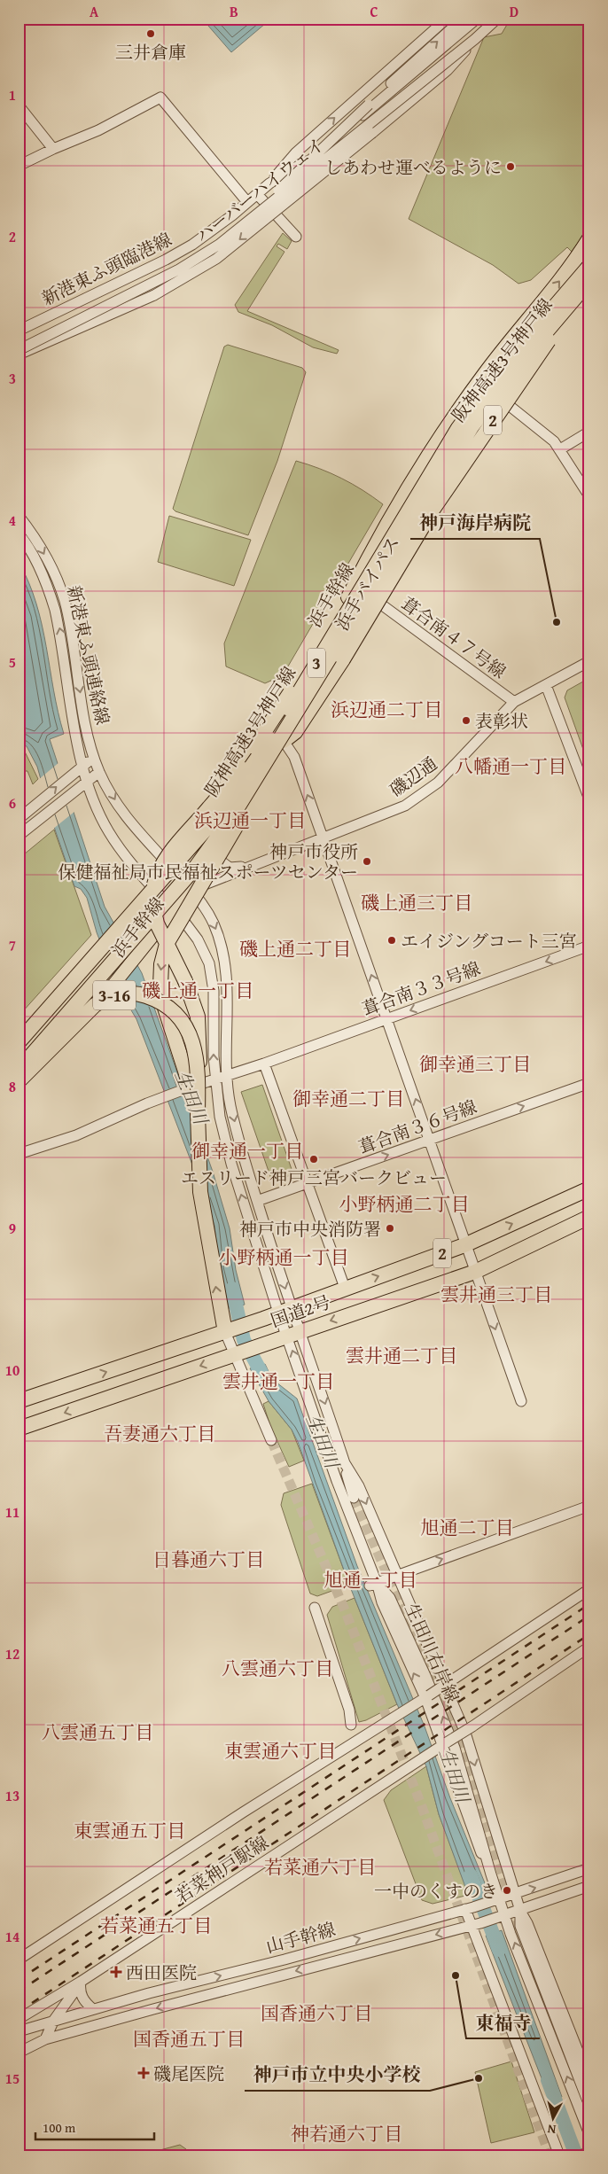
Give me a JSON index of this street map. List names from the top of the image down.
{
  "streets": {
    "highway": [
      "阪神高速3号神戸線",
      "2",
      "浜手バイパス",
      "3",
      "3-16",
      "国道2号"
    ],
    "main road": ["浜手幹線"],
    "street": [
      "ハーバーハイウェイ",
      "新港東ふ頭臨港線",
      "葺合南４７号線",
      "新港東ふ頭連絡線",
      "磯辺通",
      "葺合南３３号線",
      "葺合南３６号線",
      "生田川右岸線",
      "若菜神戸駅線",
      "山手幹線"
    ]
  },
  "crossings": [
    ["阪神高速3号神戸線", "浜手バイパス"],
    ["阪神高速3号神戸線", "浜手幹線"],
    ["阪神高速3号神戸線", "3-16"],
    ["浜手バイパス", "浜手幹線"],
    ["浜手幹線", "葺合南４７号線"],
    ["浜手幹線", "新港東ふ頭連絡線"],
    ["浜手幹線", "磯辺通"],
    ["浜手幹線", "生田川右岸線"],
    ["葺合南４７号線", "磯辺通"],
    ["新港東ふ頭連絡線", "生田川右岸線"],
    ["磯辺通", "生田川右岸線"],
    ["葺合南３３号線", "3-16"],
    ["葺合南３３号線", "生田川右岸線"],
    ["3-16", "国道2号"],
    ["3-16", "生田川右岸線"],
    ["葺合南３６号線", "生田川右岸線"],
    ["国道2号", "生田川右岸線"],
    ["生田川右岸線", "山手幹線"]
  ],
  "one_way": ["葺合南３３号線", "葺合南３６号線"],
  "districts": [
    "浜辺通二丁目",
    "八幡通一丁目",
    "浜辺通一丁目",
    "磯上通三丁目",
    "磯上通二丁目",
    "磯上通一丁目",
    "御幸通三丁目",
    "御幸通二丁目",
    "御幸通一丁目",
    "小野柄通二丁目",
    "小野柄通一丁目",
    "雲井通三丁目",
    "雲井通二丁目",
    "雲井通一丁目",
    "吾妻通六丁目",
    "旭通二丁目",
    "日暮通六丁目",
    "旭通一丁目",
    "八雲通六丁目",
    "八雲通五丁目",
    "東雲通六丁目",
    "東雲通五丁目",
    "若菜通六丁目",
    "若菜通五丁目",
    "国香通六丁目",
    "国香通五丁目",
    "神若通六丁目"
  ],
  "water": ["生田川"],
  "places": {
    "other": [
      "三井倉庫",
      "しあわせ運べるように",
      "神戸海岸病院",
      "表彰状",
      "神戸市役所 保健福祉局市民福祉スポーツセンター",
      "エイジングコート三宮",
      "エスリード神戸三宮バークビュー",
      "神戸市中央消防署",
      "一中のくすのき",
      "東福寺",
      "神戸市立中央小学校"
    ],
    "health": ["西田医院", "磯尾医院"]
  },
  "scale_bar": "100 m",
  "north": "bottom",
  "grid": {
    "columns": [
      "A",
      "B",
      "C",
      "D"
    ],
    "rows": [
      "1",
      "2",
      "3",
      "4",
      "5",
      "6",
      "7",
      "8",
      "9",
      "10",
      "11",
      "12",
      "13",
      "14",
      "15"
    ]
  }
}
